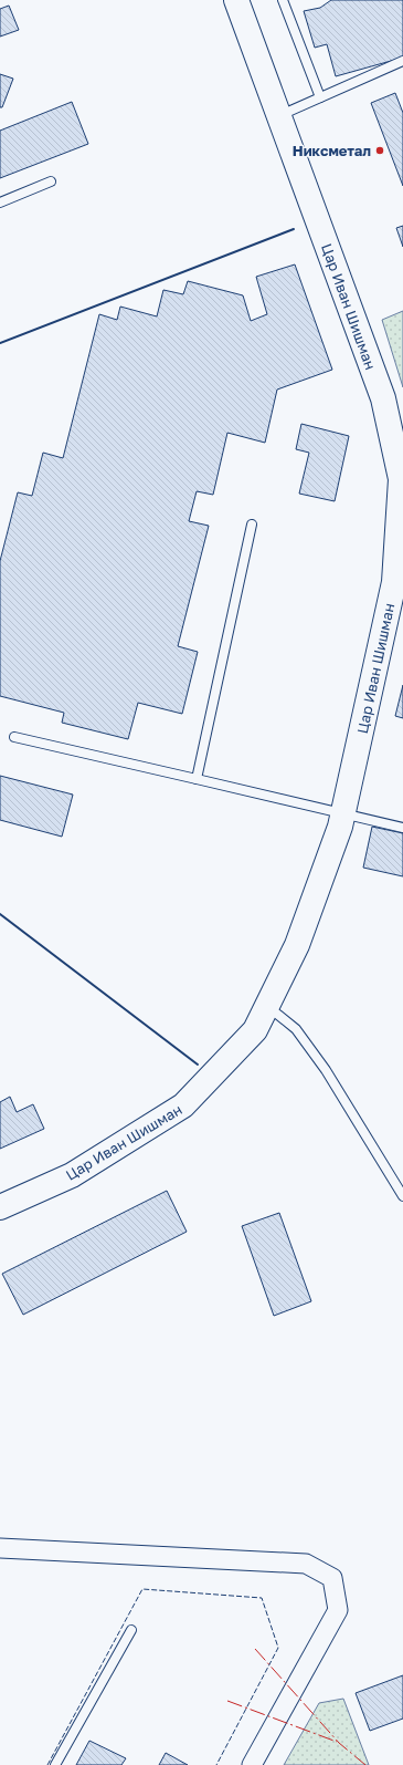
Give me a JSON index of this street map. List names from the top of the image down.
{
  "streets": {
    "main road": ["Цар Иван Шишман"]
  },
  "places": ["Никсметал"]
}
